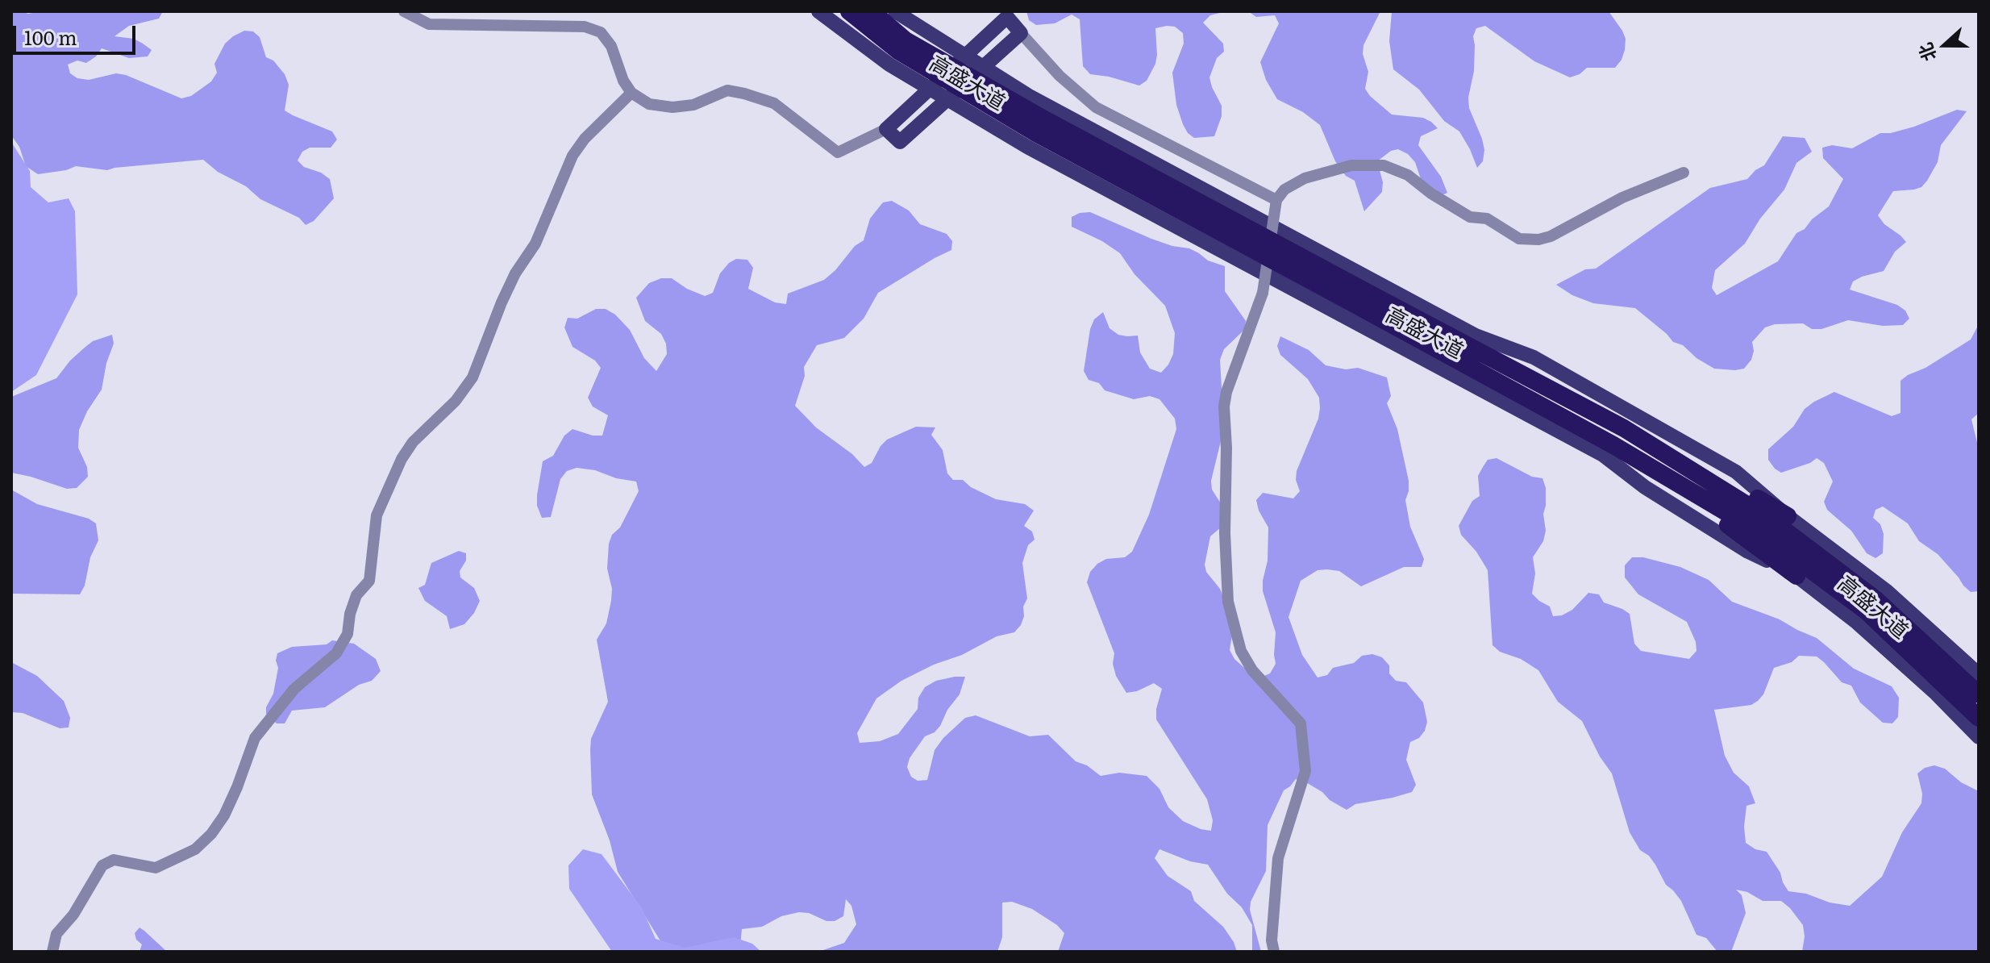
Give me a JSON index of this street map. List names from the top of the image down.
{
  "streets": {
    "highway": ["高盛大道"]
  },
  "scale_bar": "100 m",
  "north": "left"
}
